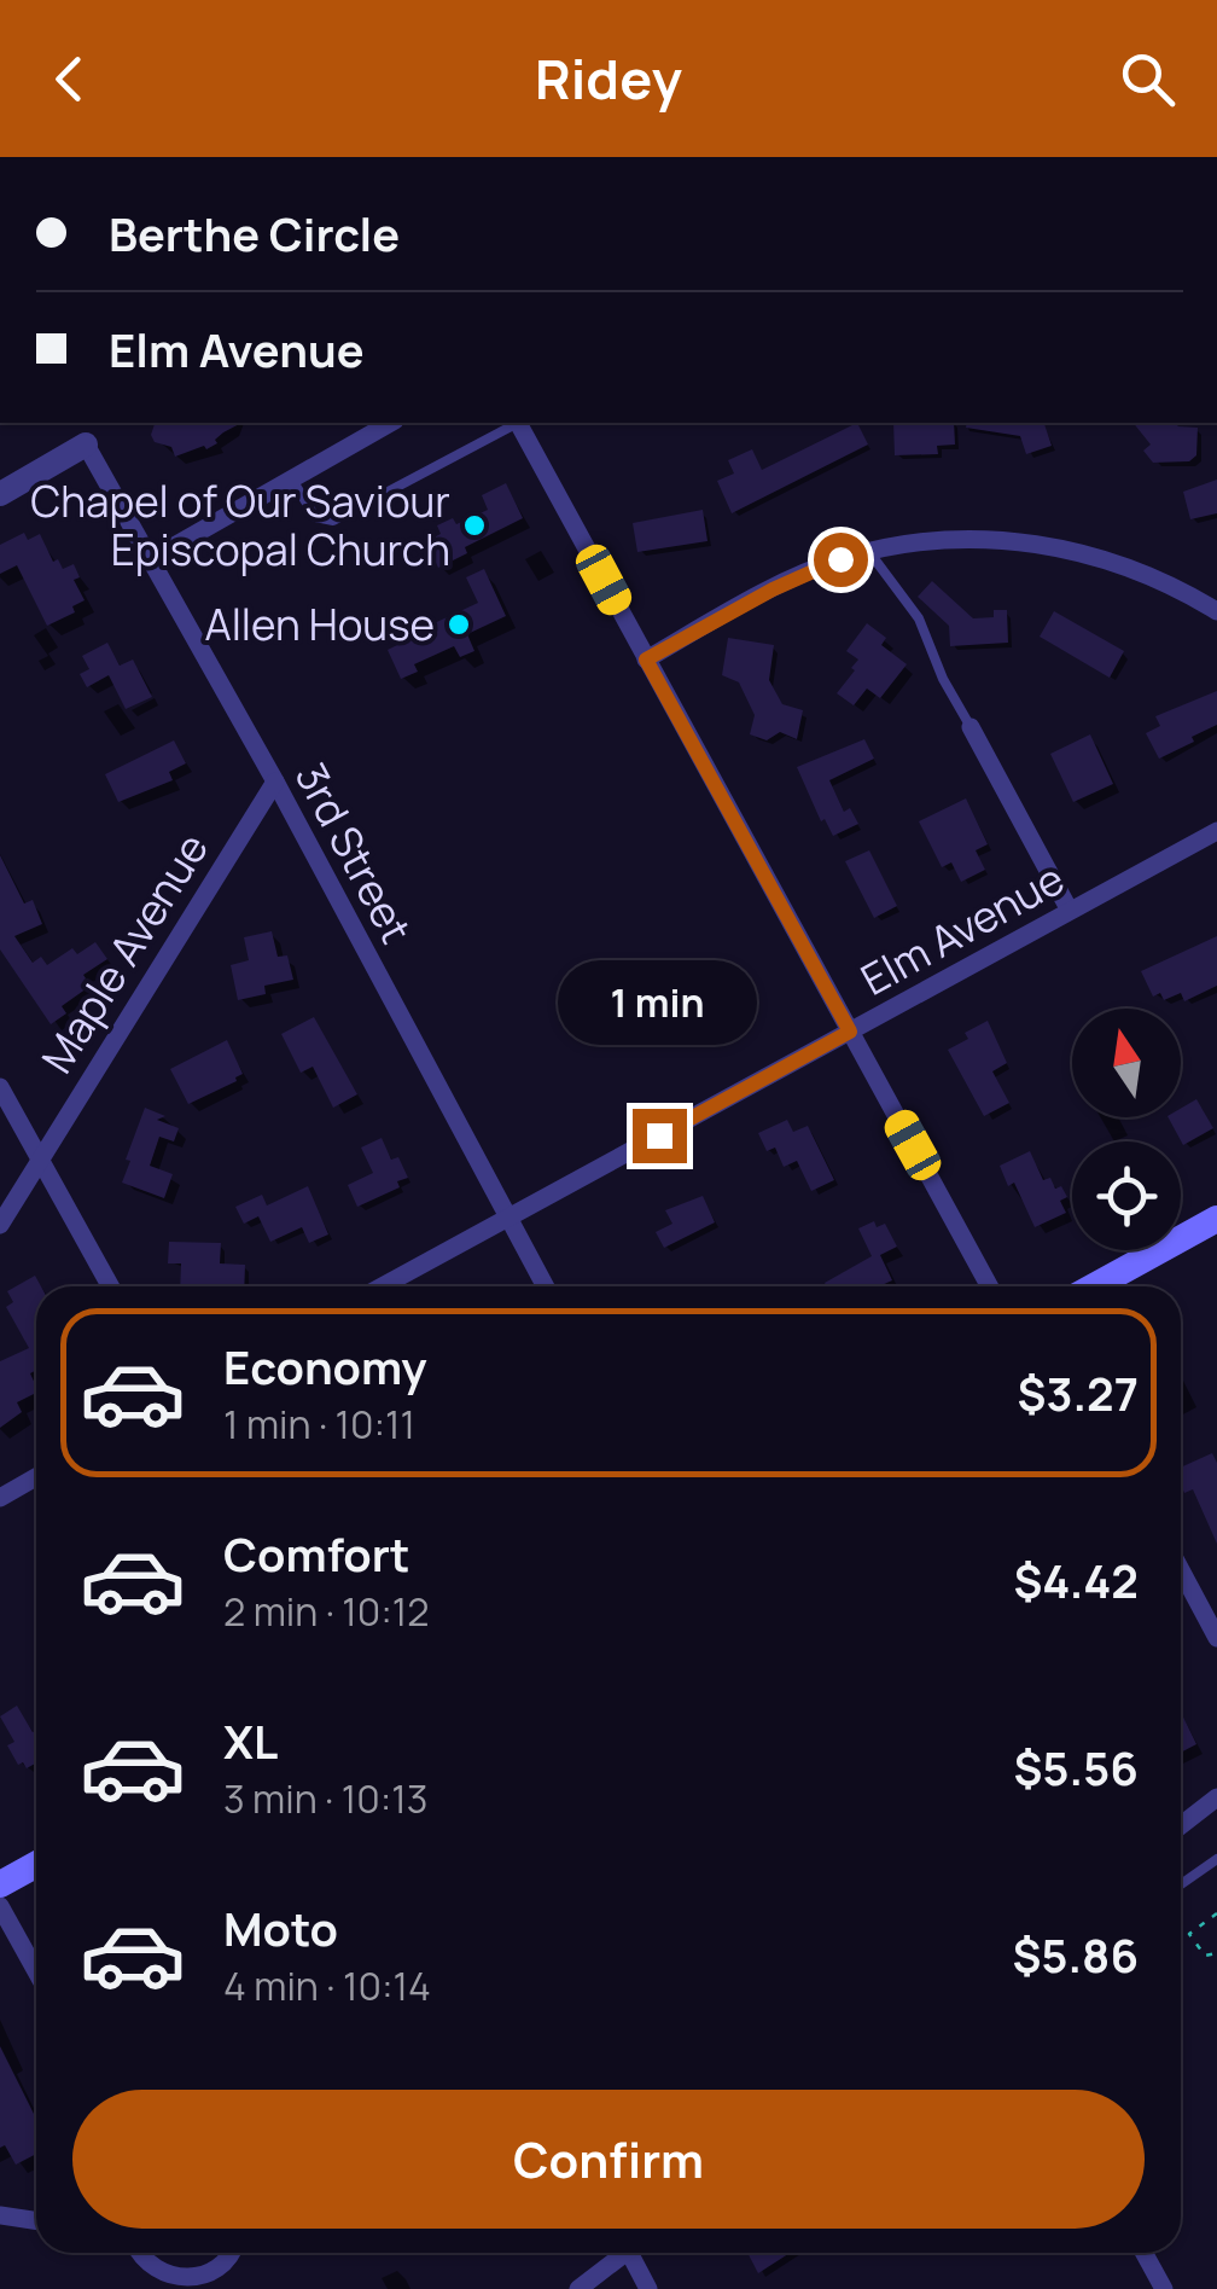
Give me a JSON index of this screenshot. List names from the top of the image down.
{
  "streets": {
    "street": ["3rd Street", "Elm Avenue", "Maple Avenue"]
  },
  "crossings": [
    ["3rd Street", "Elm Avenue"],
    ["3rd Street", "Maple Avenue"]
  ],
  "places": ["Chapel of Our Saviour Episcopal Church", "Allen House"],
  "north": "top",
  "page": {
    "header": "Ridey",
    "banner": ["Berthe Circle", "Elm Avenue"],
    "bubble": "1 min",
    "list": [
      {
        "name": "Economy",
        "note": "1 min · 10:11",
        "value": "$3.27"
      },
      {
        "name": "Comfort",
        "note": "2 min · 10:12",
        "value": "$4.42"
      },
      {
        "name": "XL",
        "note": "3 min · 10:13",
        "value": "$5.56"
      },
      {
        "name": "Moto",
        "note": "4 min · 10:14",
        "value": "$5.86"
      }
    ],
    "buttons": "Confirm"
  }
}
